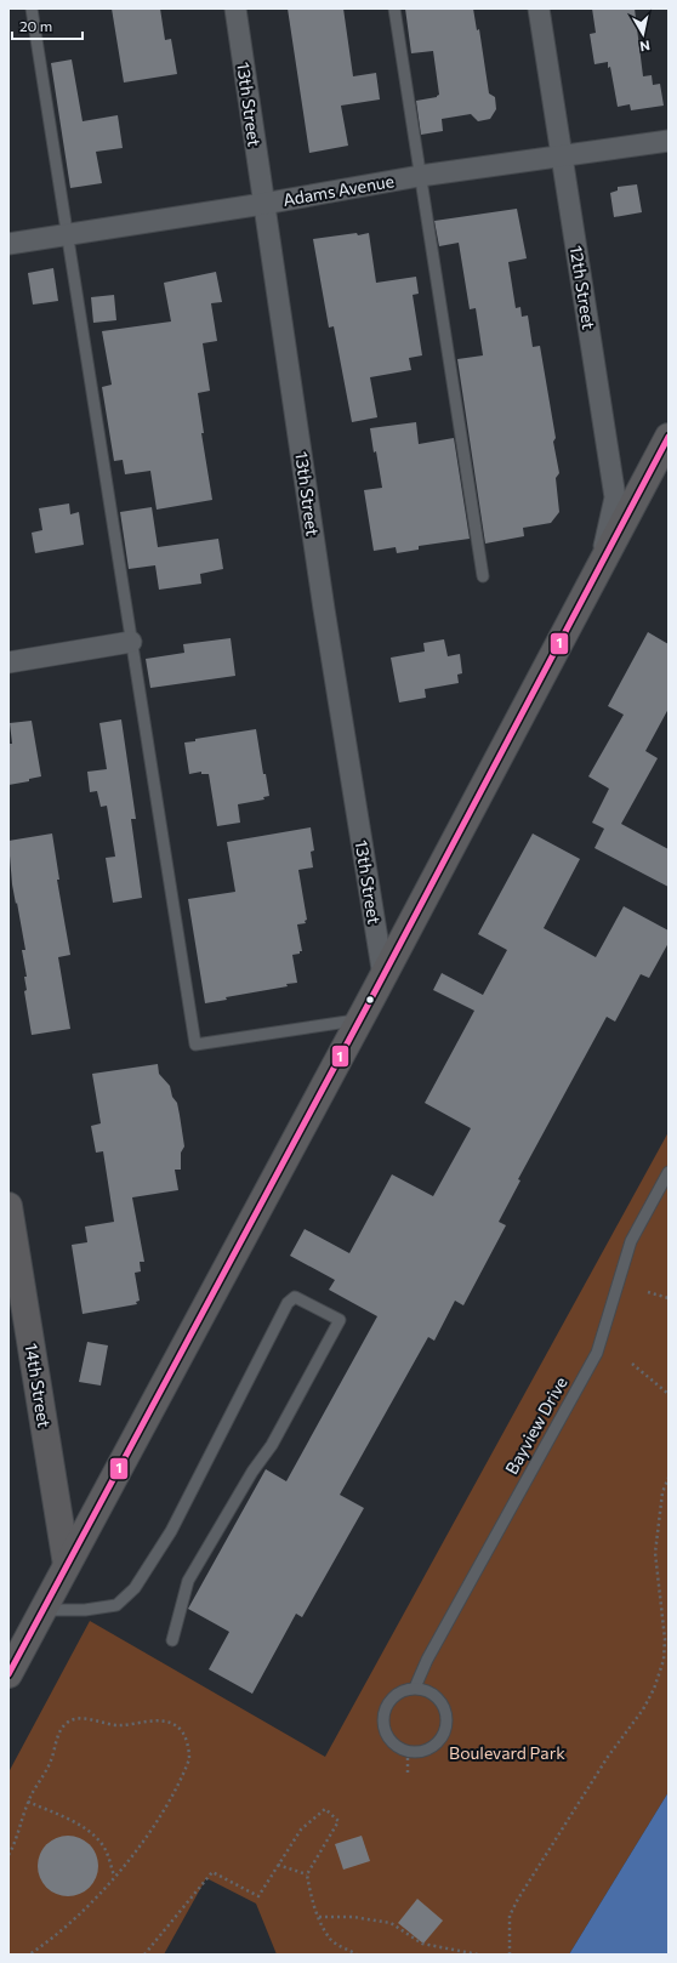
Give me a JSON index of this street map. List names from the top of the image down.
{
  "streets": {
    "main road": ["14th Street"],
    "street": ["13th Street", "Adams Avenue", "12th Street"],
    "lane": ["Bayview Drive"]
  },
  "crossings": [
    ["13th Street", "Adams Avenue"],
    ["Adams Avenue", "12th Street"]
  ],
  "parks": ["Boulevard Park"],
  "lines": ["transit line 1"],
  "scale_bar": "20 m",
  "north": "bottom"
}
